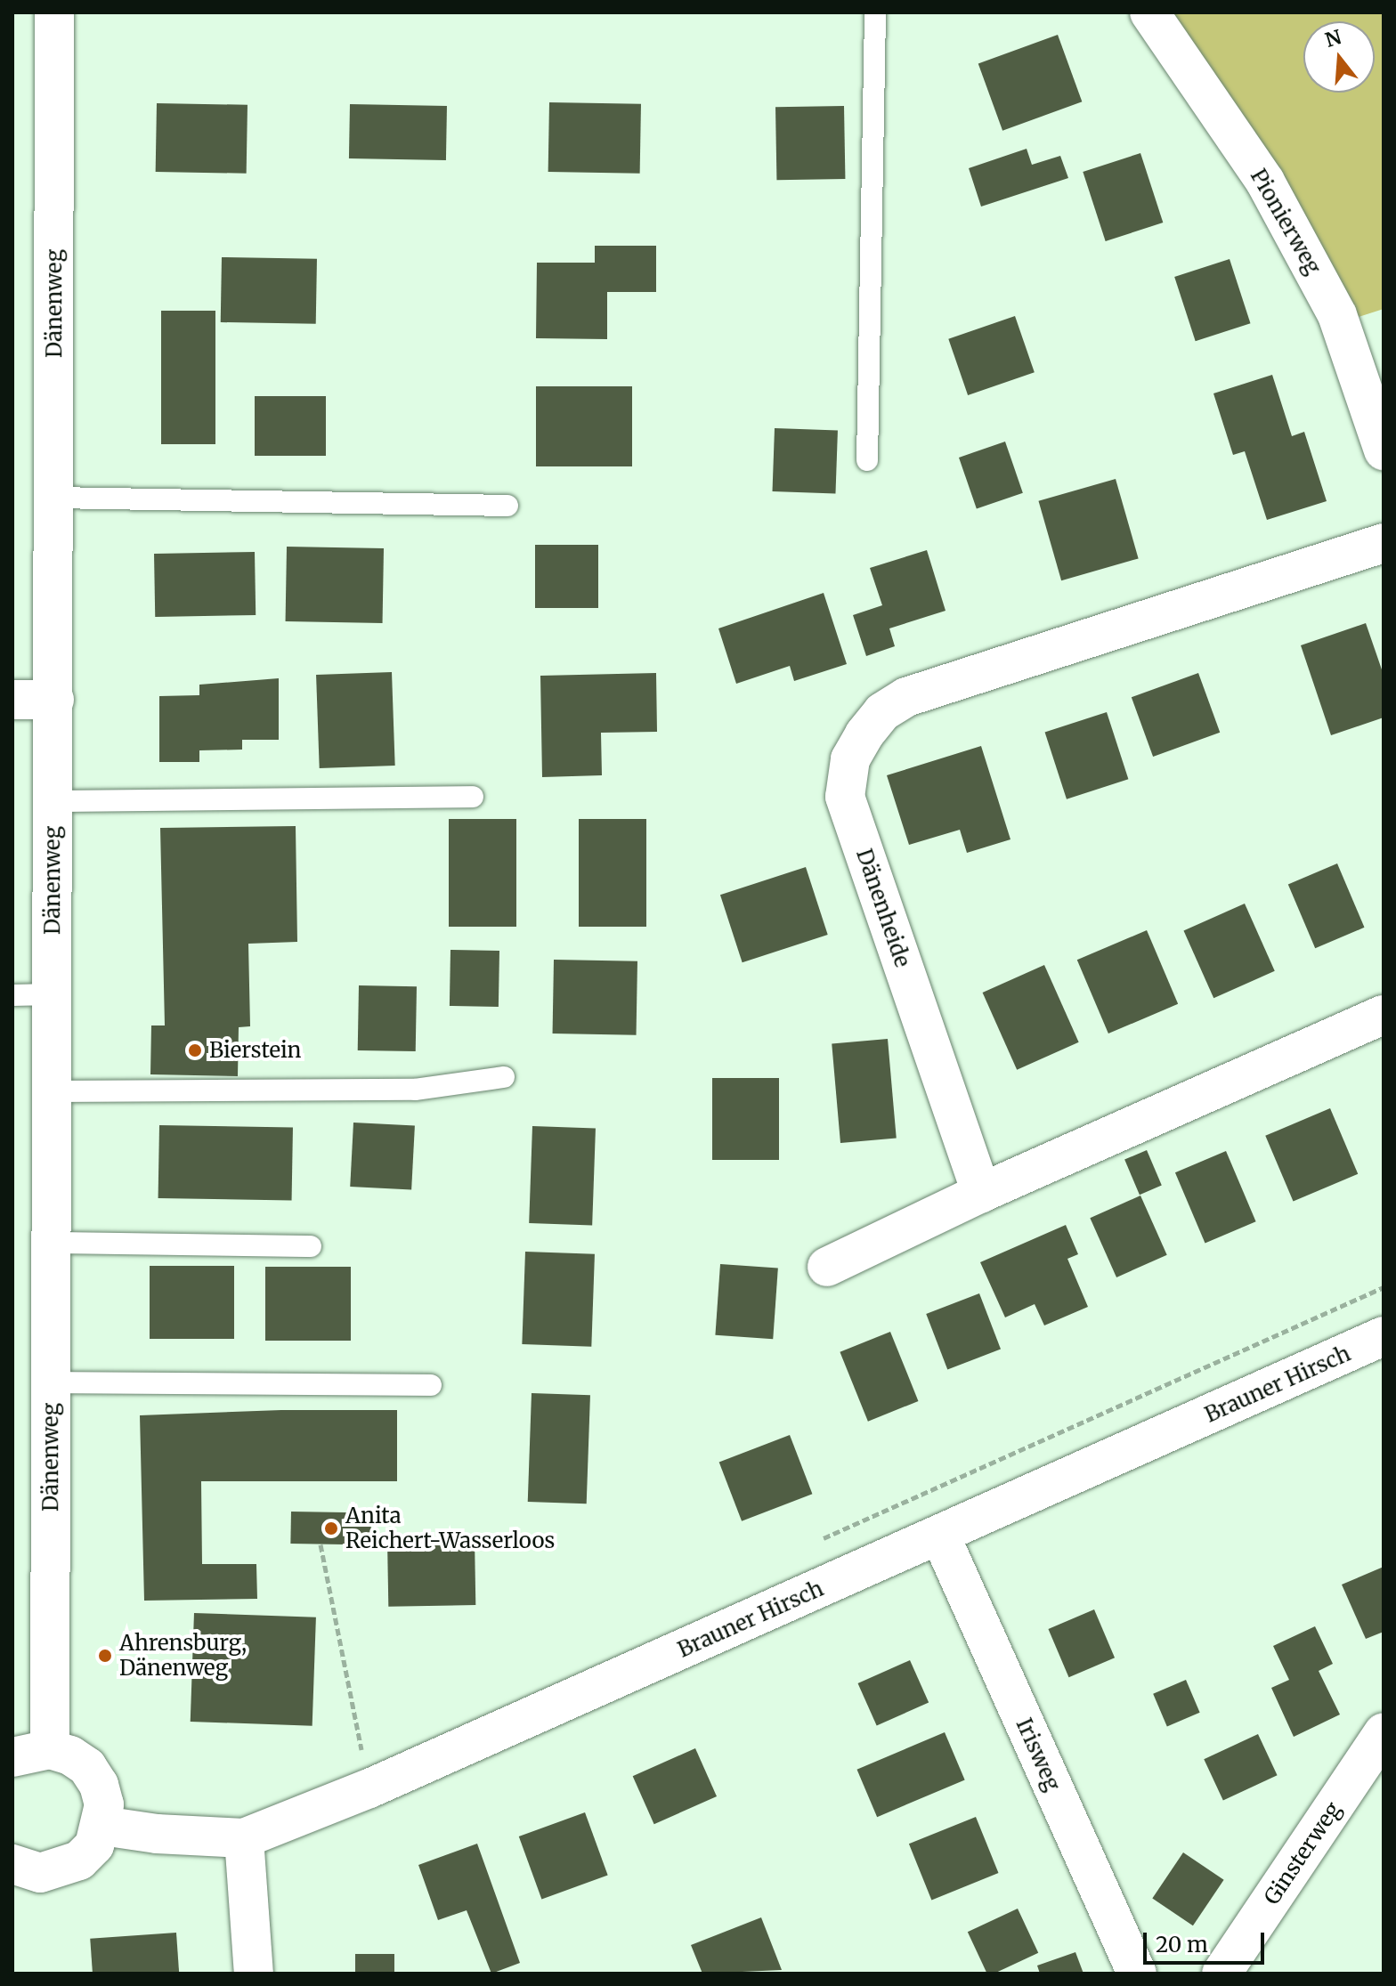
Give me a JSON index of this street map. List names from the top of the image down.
{
  "streets": {
    "street": [
      "Pionierweg",
      "Dänenweg",
      "Dänenheide",
      "Brauner Hirsch",
      "Irisweg",
      "Ginsterweg"
    ]
  },
  "crossings": [
    ["Brauner Hirsch", "Irisweg"]
  ],
  "places": ["Bierstein", "Anita Reichert-Wasserloos", "Ahrensburg, Dänenweg"],
  "scale_bar": "20 m",
  "north": "top"
}
